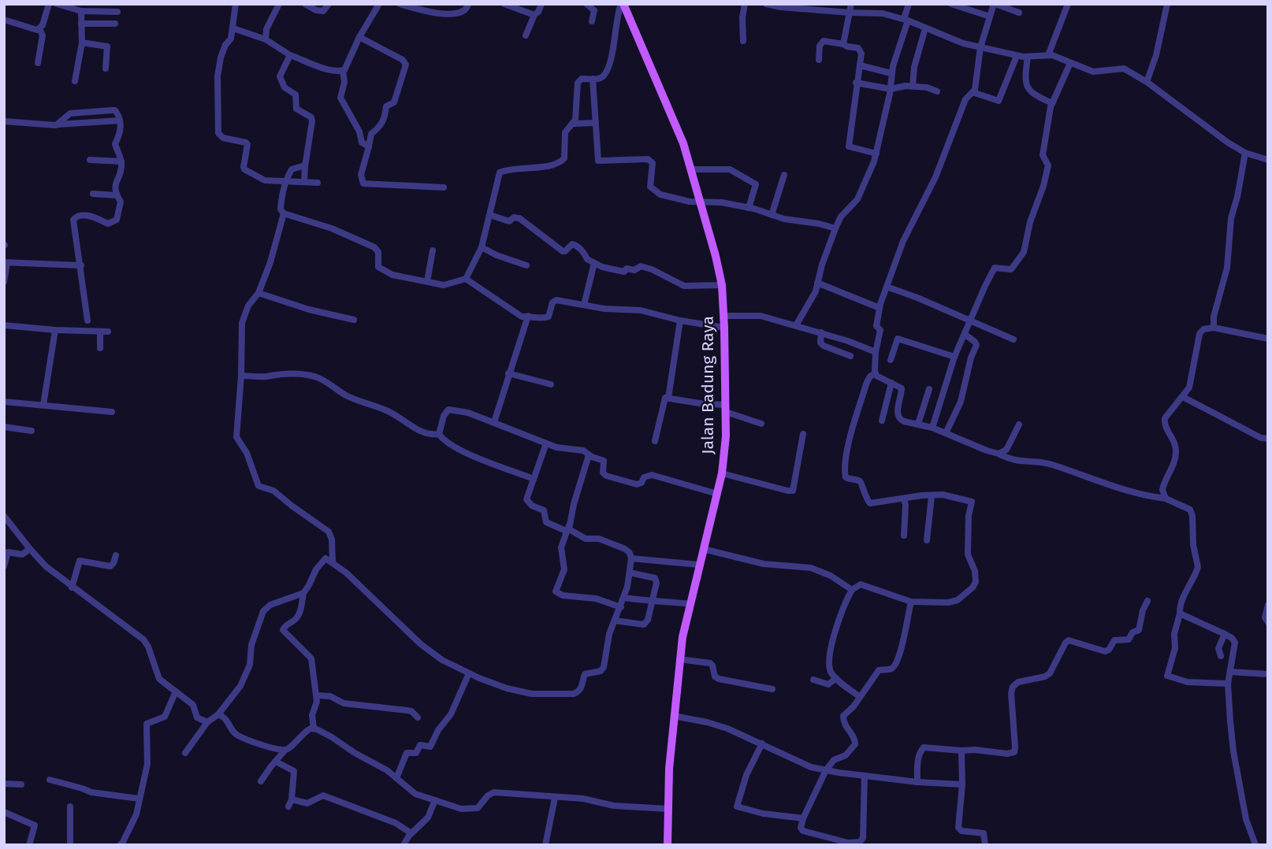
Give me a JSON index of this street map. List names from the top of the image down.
{
  "streets": {
    "main road": ["Jalan Badung Raya"]
  }
}
